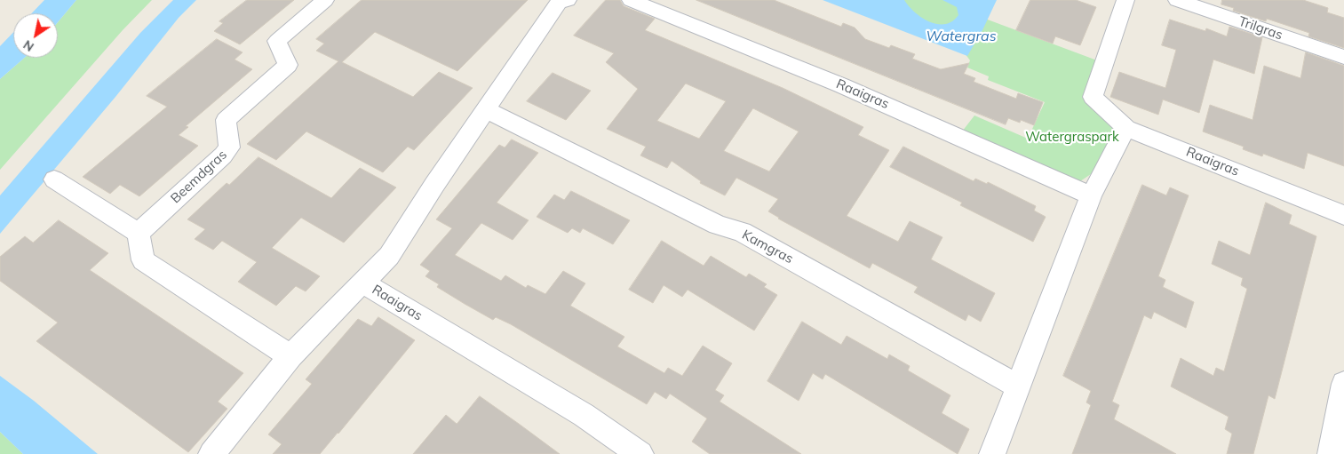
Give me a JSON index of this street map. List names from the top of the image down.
{
  "streets": {
    "street": [
      "Trilgras",
      "Raaigras",
      "Beemdgras",
      "Kamgras"
    ]
  },
  "crossings": [
    ["Raaigras", "Kamgras"]
  ],
  "water": ["Watergras"],
  "parks": ["Watergraspark"],
  "north": "bottom left"
}
